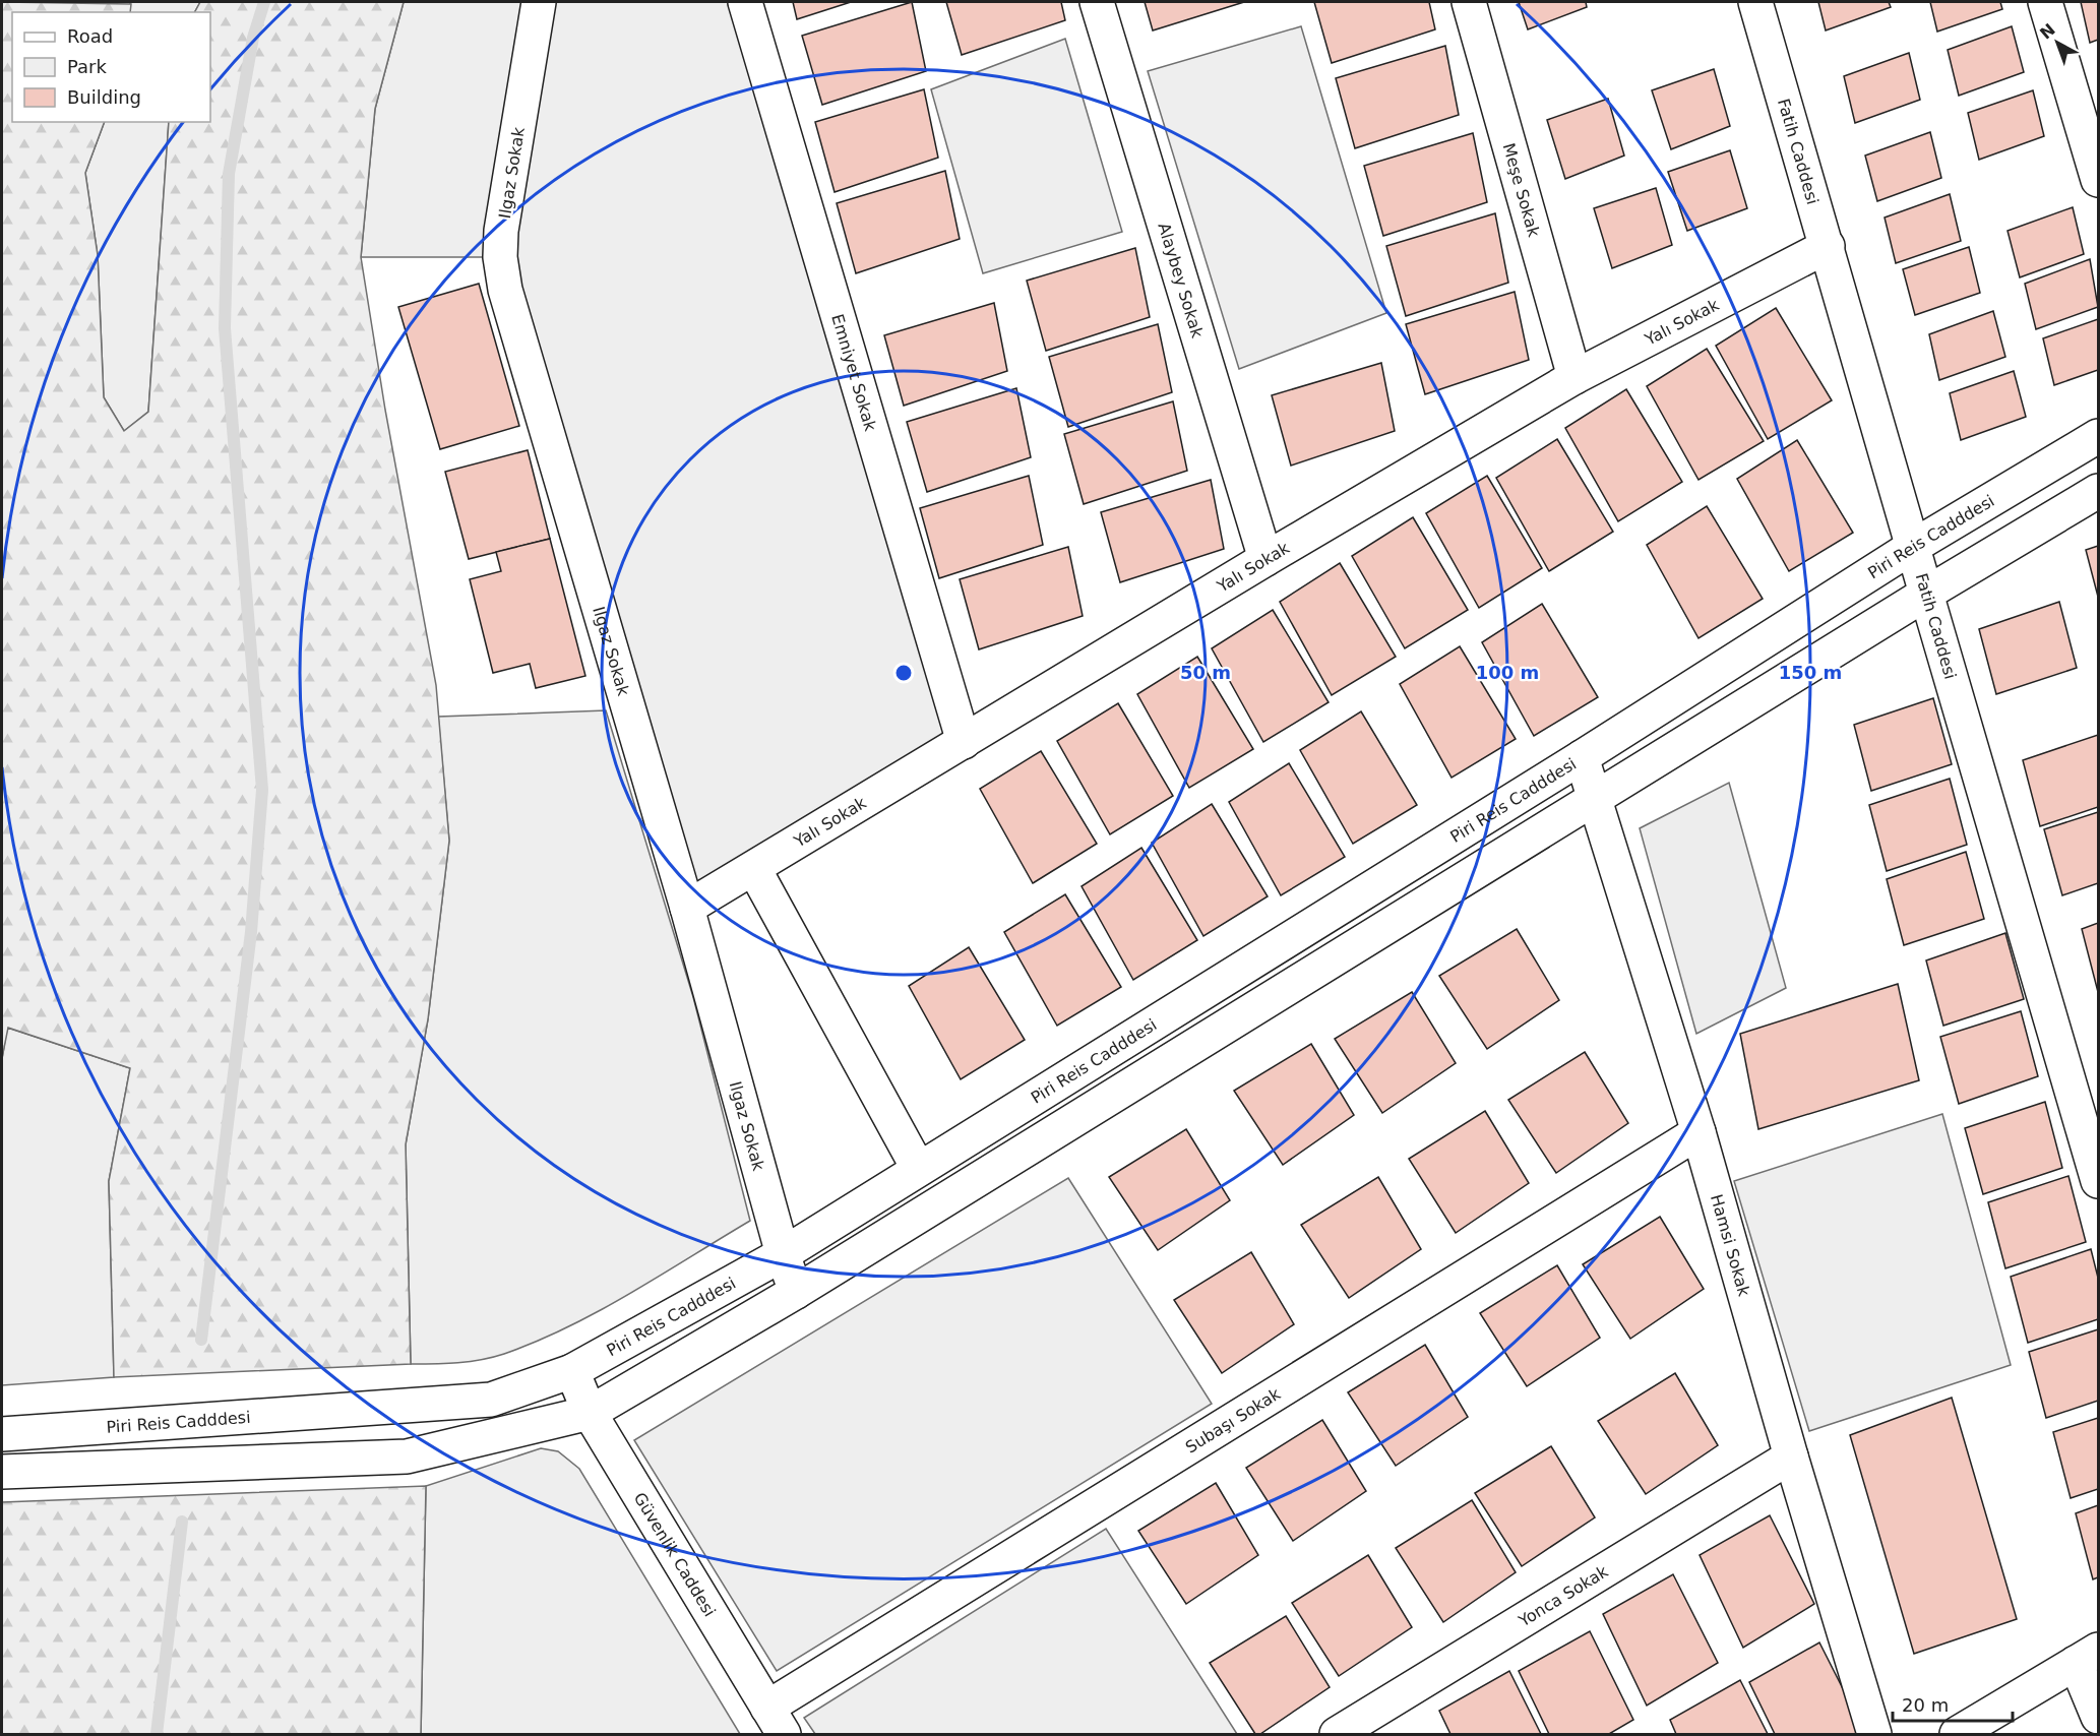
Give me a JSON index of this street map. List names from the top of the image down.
{
  "streets": {
    "street": [
      "Fatih Caddesi",
      "Ilgaz Sokak",
      "Meşe Sokak",
      "Alaybey Sokak",
      "Yalı Sokak",
      "Emniyet Sokak",
      "Piri Reis Cadddesi",
      "Hamsi Sokak",
      "Subaşı Sokak",
      "Güvenlik Caddesi",
      "Yonca Sokak"
    ]
  },
  "crossings": [
    ["Fatih Caddesi", "Yalı Sokak"],
    ["Fatih Caddesi", "Piri Reis Cadddesi"],
    ["Ilgaz Sokak", "Yalı Sokak"],
    ["Ilgaz Sokak", "Piri Reis Cadddesi"],
    ["Meşe Sokak", "Yalı Sokak"],
    ["Alaybey Sokak", "Yalı Sokak"],
    ["Yalı Sokak", "Emniyet Sokak"],
    ["Piri Reis Cadddesi", "Hamsi Sokak"],
    ["Piri Reis Cadddesi", "Güvenlik Caddesi"],
    ["Hamsi Sokak", "Subaşı Sokak"],
    ["Hamsi Sokak", "Yonca Sokak"],
    ["Subaşı Sokak", "Güvenlik Caddesi"]
  ],
  "legend": ["Road", "Park", "Building"],
  "scale_bar": "20 m",
  "north": "top left",
  "rings": ["50 m", "100 m", "150 m"]
}
